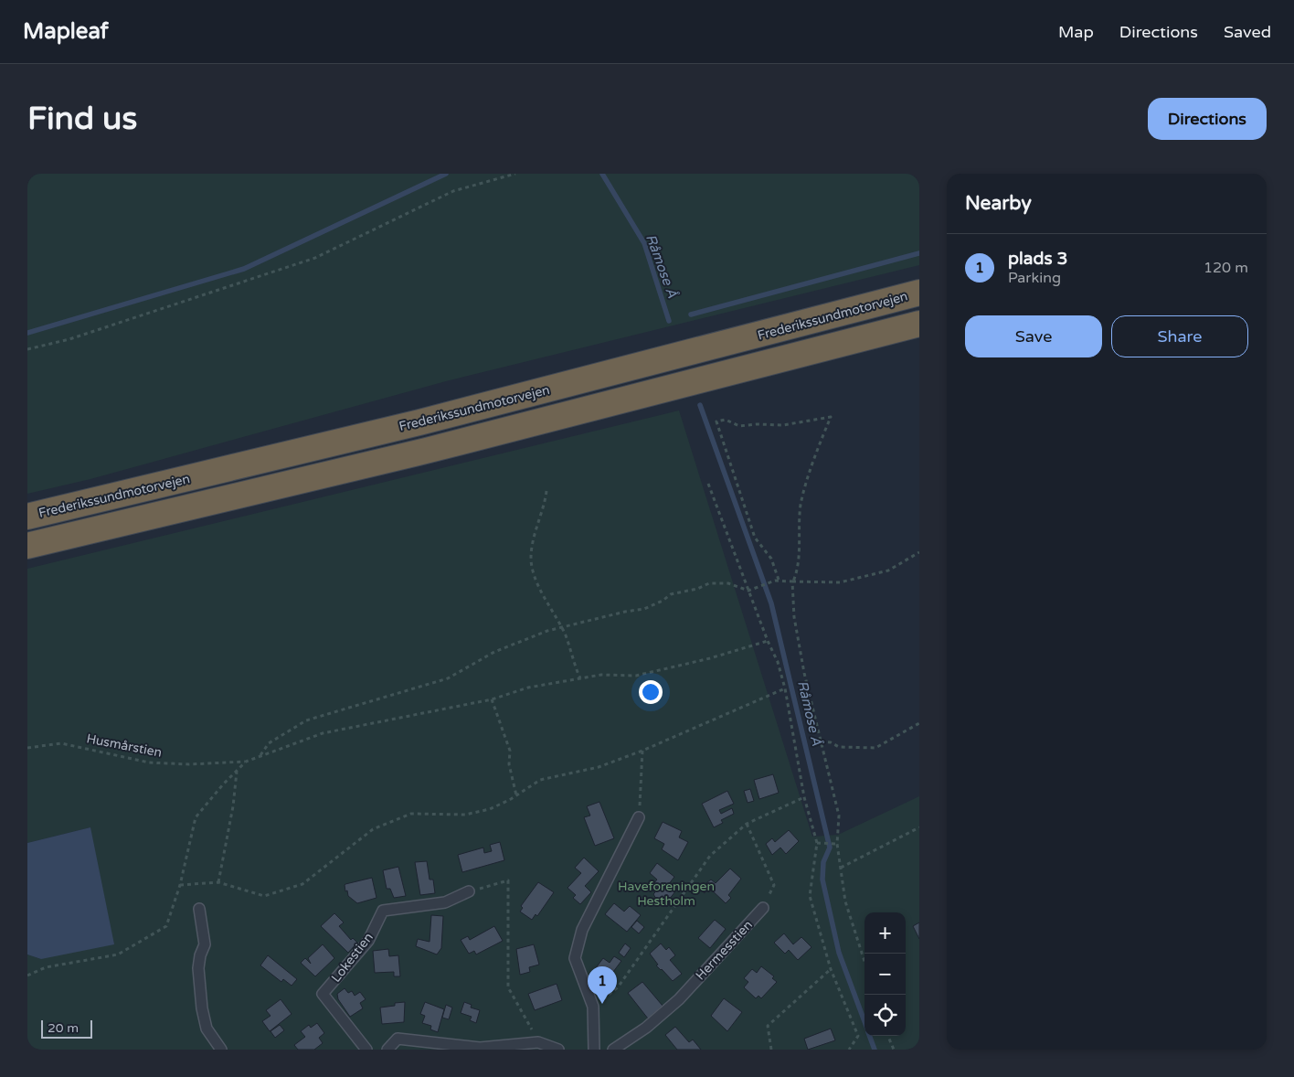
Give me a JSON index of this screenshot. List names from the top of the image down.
{
  "streets": {
    "highway": ["Frederikssundmotorvejen"],
    "lane": ["Hermesstien", "Lokestien"],
    "path": ["Husmårstien"]
  },
  "water": ["Råmose Å"],
  "parks": ["Haveforeningen Hestholm"],
  "scale_bar": "20 m",
  "page": {
    "header": "Mapleaf",
    "nav": ["Map", "Directions", "Saved"],
    "buttons": [
      "Directions",
      ["Save", "Share"]
    ],
    "title": "Find us",
    "heading": "Nearby",
    "list": [
      {
        "mark": "1",
        "name": "plads 3",
        "note": "Parking",
        "value": "120 m"
      }
    ],
    "map_buttons": ["+", "−"],
    "pins": "1",
    "scale": "20 m"
  }
}
